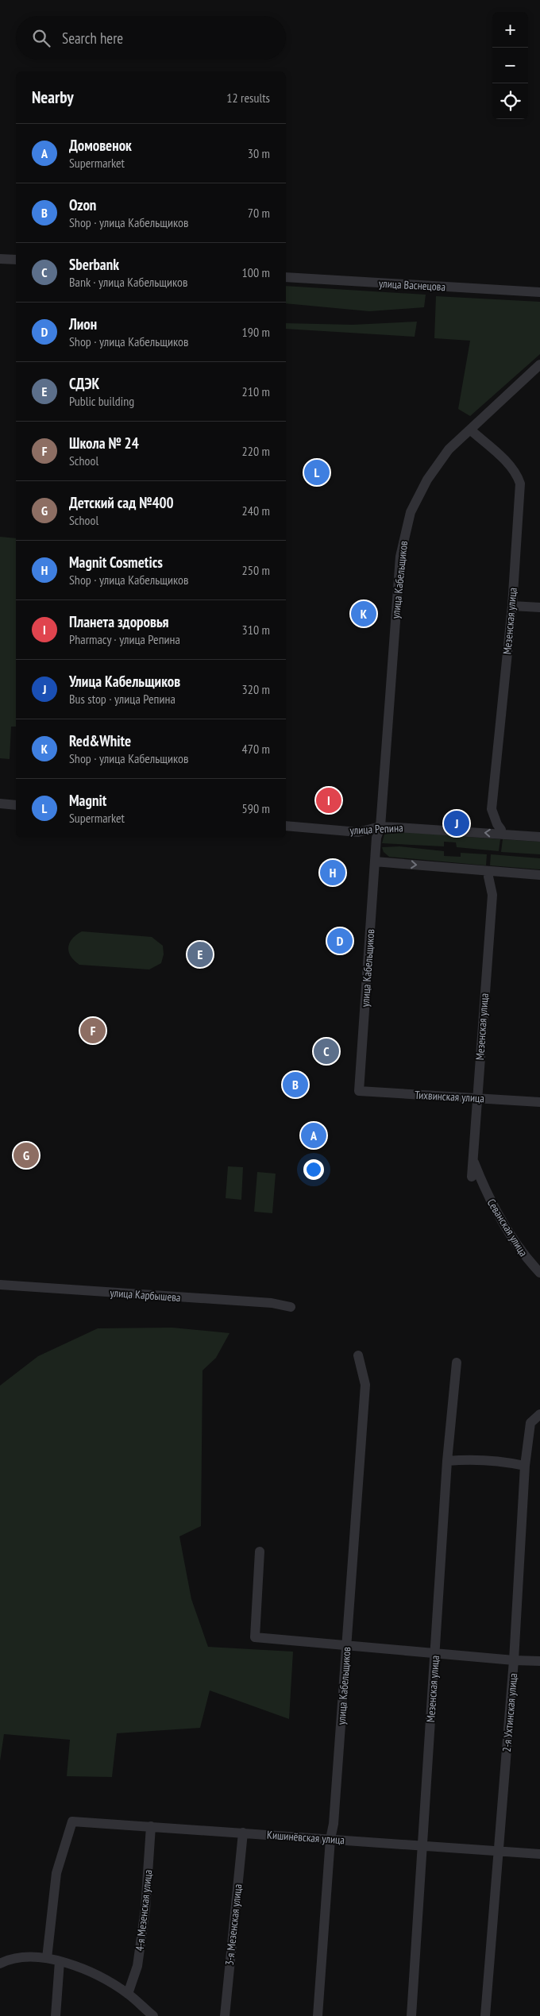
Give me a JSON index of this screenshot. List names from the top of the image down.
{
  "streets": {
    "street": [
      "улица Васнецова",
      "улица Кабельщиков",
      "Мезенская улица",
      "улица Репина",
      "Тихвинская улица",
      "Севанская улица",
      "улица Карбышева",
      "2-я Ухтинская улица",
      "Кишинёвская улица",
      "4-я Мезенская улица",
      "3-я Мезенская улица"
    ]
  },
  "crossings": [
    ["улица Кабельщиков", "Мезенская улица"],
    ["улица Кабельщиков", "улица Репина"],
    ["улица Кабельщиков", "Тихвинская улица"],
    ["улица Кабельщиков", "Кишинёвская улица"],
    ["Мезенская улица", "Тихвинская улица"],
    ["Мезенская улица", "Севанская улица"],
    ["Мезенская улица", "Кишинёвская улица"],
    ["2-я Ухтинская улица", "Кишинёвская улица"],
    ["Кишинёвская улица", "4-я Мезенская улица"],
    ["Кишинёвская улица", "3-я Мезенская улица"]
  ],
  "page": {
    "map_buttons": ["+", "−"],
    "search": "Search here",
    "heading": ["Nearby", "12 results"],
    "list": [
      {
        "mark": "A",
        "name": "Домовенок",
        "note": "Supermarket",
        "value": "30 m"
      },
      {
        "mark": "B",
        "name": "Ozon",
        "note": "Shop · улица Кабельщиков",
        "value": "70 m"
      },
      {
        "mark": "C",
        "name": "Sberbank",
        "note": "Bank · улица Кабельщиков",
        "value": "100 m"
      },
      {
        "mark": "D",
        "name": "Лион",
        "note": "Shop · улица Кабельщиков",
        "value": "190 m"
      },
      {
        "mark": "E",
        "name": "СДЭК",
        "note": "Public building",
        "value": "210 m"
      },
      {
        "mark": "F",
        "name": "Школа № 24",
        "note": "School",
        "value": "220 m"
      },
      {
        "mark": "G",
        "name": "Детский сад №400",
        "note": "School",
        "value": "240 m"
      },
      {
        "mark": "H",
        "name": "Magnit Cosmetics",
        "note": "Shop · улица Кабельщиков",
        "value": "250 m"
      },
      {
        "mark": "I",
        "name": "Планета здоровья",
        "note": "Pharmacy · улица Репина",
        "value": "310 m"
      },
      {
        "mark": "J",
        "name": "Улица Кабельщиков",
        "note": "Bus stop · улица Репина",
        "value": "320 m"
      },
      {
        "mark": "K",
        "name": "Red&White",
        "note": "Shop · улица Кабельщиков",
        "value": "470 m"
      },
      {
        "mark": "L",
        "name": "Magnit",
        "note": "Supermarket",
        "value": "590 m"
      }
    ],
    "pins": [
      "L",
      "K",
      "I",
      "J",
      "H",
      "D",
      "E",
      "F",
      "C",
      "B",
      "A",
      "G"
    ]
  }
}
